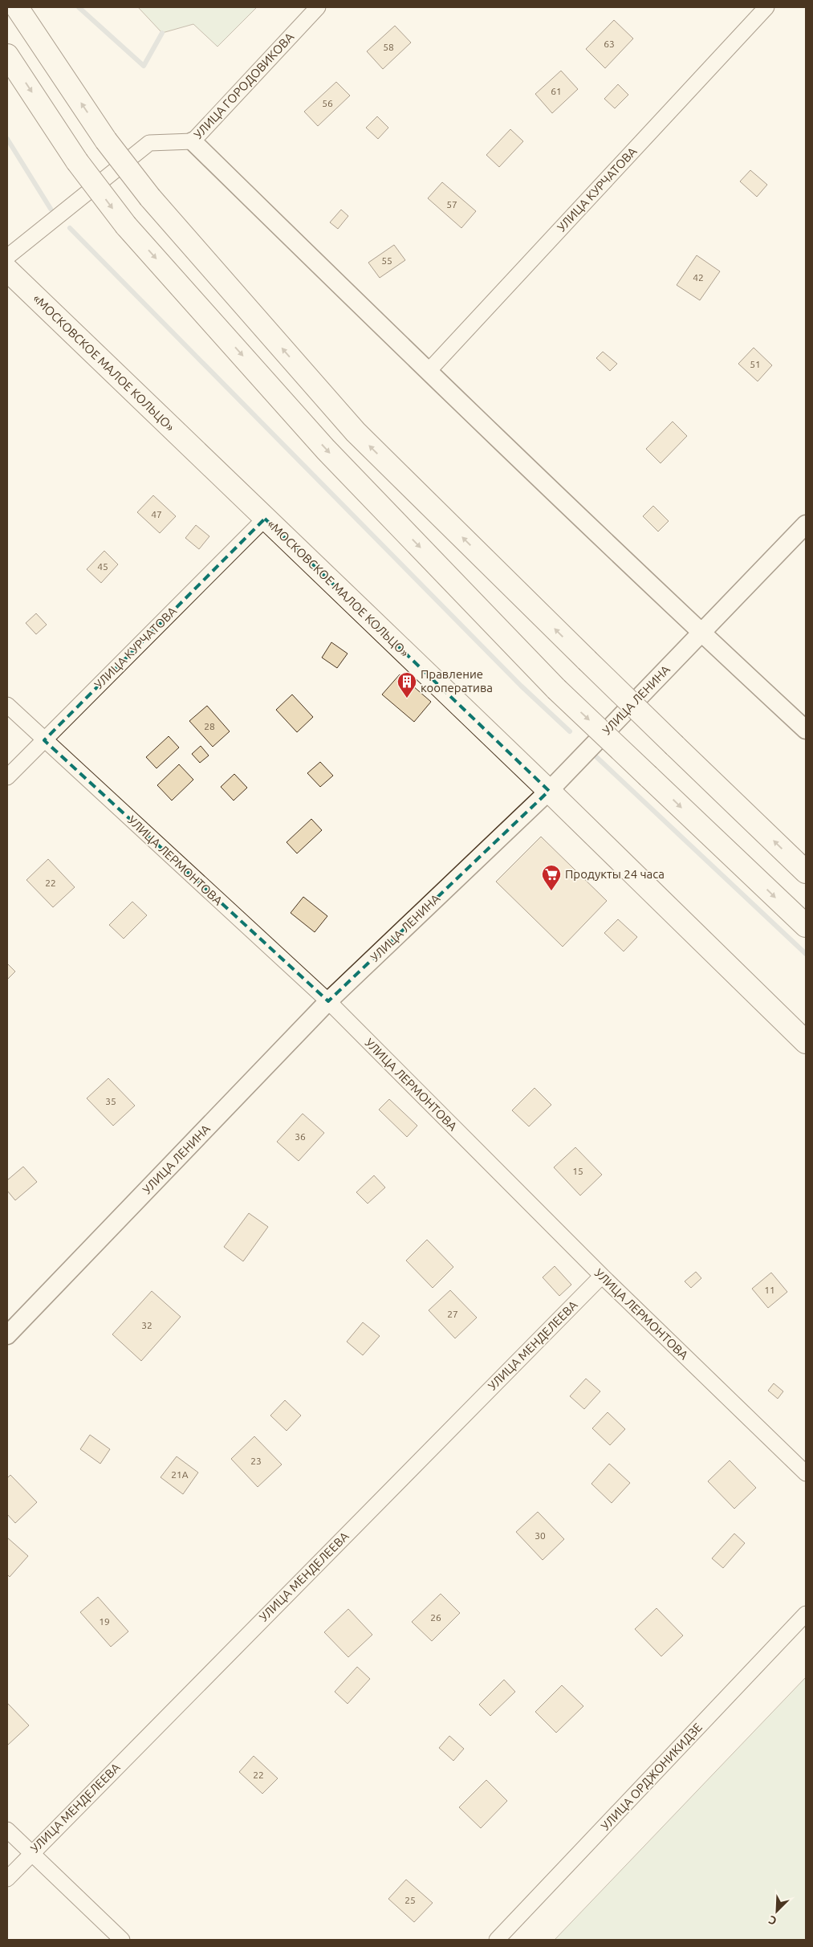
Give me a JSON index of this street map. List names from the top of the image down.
{
  "streets": {
    "highway": ["«МОСКОВСКОЕ МАЛОЕ КОЛЬЦО»"],
    "street": [
      "УЛИЦА ГОРОДОВИКОВА",
      "УЛИЦА КУРЧАТОВА",
      "УЛИЦА ЛЕНИНА",
      "УЛИЦА ЛЕРМОНТОВА",
      "УЛИЦА МЕНДЕЛЕЕВА",
      "УЛИЦА ОРДЖОНИКИДЗЕ"
    ]
  },
  "crossings": [
    ["УЛИЦА КУРЧАТОВА", "«МОСКОВСКОЕ МАЛОЕ КОЛЬЦО»"],
    ["УЛИЦА КУРЧАТОВА", "УЛИЦА ЛЕРМОНТОВА"],
    ["«МОСКОВСКОЕ МАЛОЕ КОЛЬЦО»", "УЛИЦА ЛЕНИНА"],
    ["УЛИЦА ЛЕНИНА", "УЛИЦА ЛЕРМОНТОВА"],
    ["УЛИЦА ЛЕРМОНТОВА", "УЛИЦА МЕНДЕЛЕЕВА"]
  ],
  "places": {
    "building": ["Правление кооператива"],
    "supermarket": ["Продукты 24 часа"]
  },
  "house_numbers": [
    "63",
    "58",
    "61",
    "56",
    "57",
    "55",
    "42",
    "51",
    "47",
    "45",
    "28",
    "22",
    "35",
    "36",
    "15",
    "11",
    "27",
    "32",
    "23",
    "21А",
    "30",
    "26",
    "19",
    "22",
    "25"
  ],
  "north": "bottom left"
}
